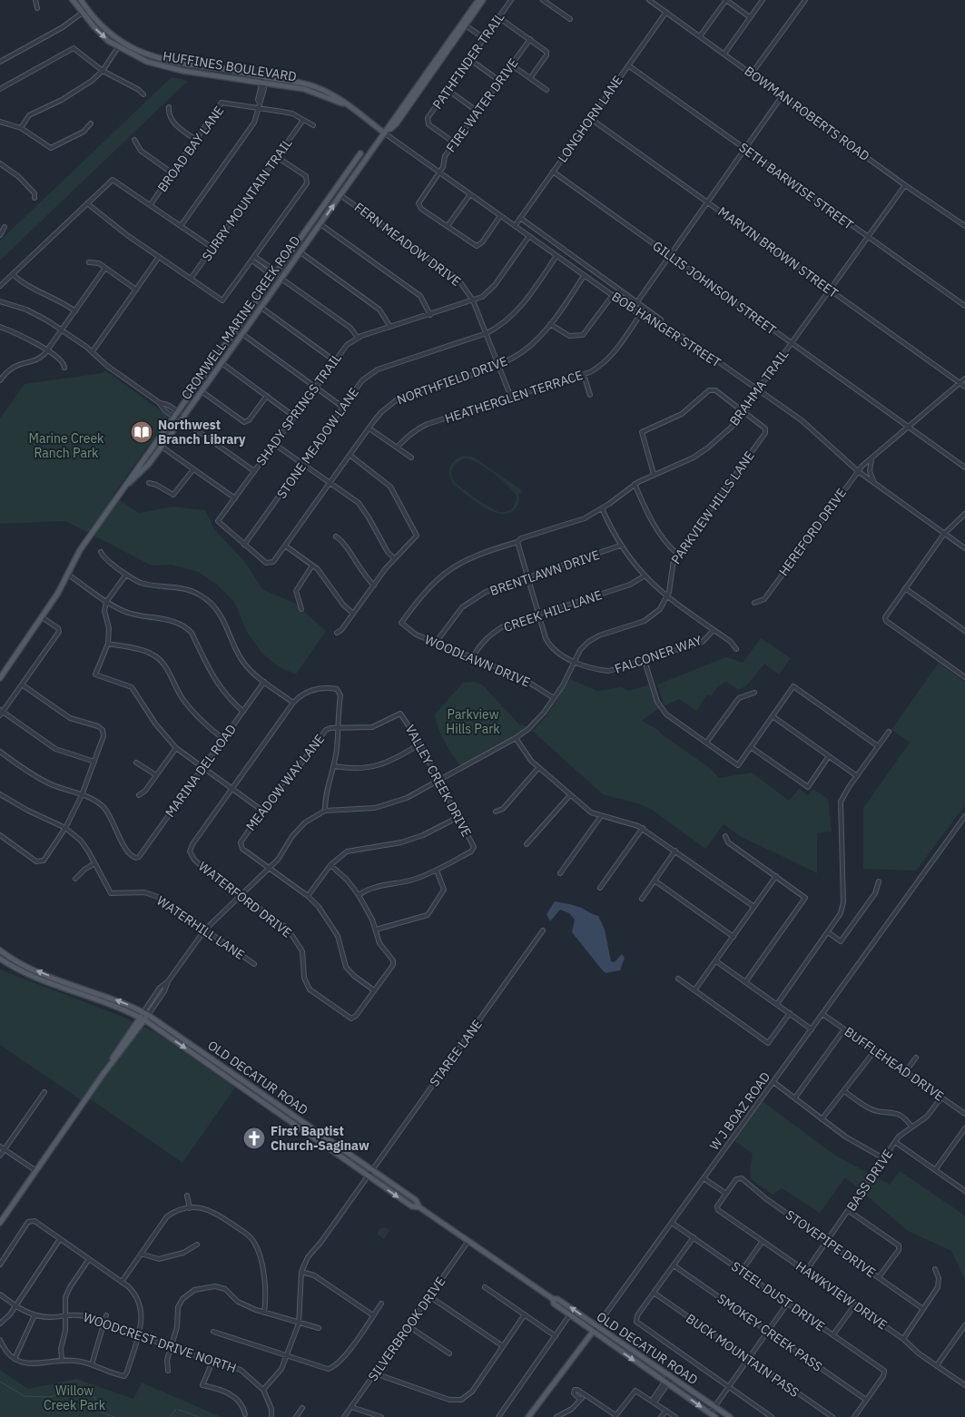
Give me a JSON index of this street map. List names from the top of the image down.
{
  "streets": {
    "main road": [
      "HUFFINES BOULEVARD",
      "CROMWELL MARINE CREEK ROAD",
      "OLD DECATUR ROAD",
      "W J BOAZ ROAD"
    ],
    "street": [
      "PATHFINDER TRAIL",
      "FIRE WATER DRIVE",
      "BOWMAN ROBERTS ROAD",
      "LONGHORN LANE",
      "BROAD BAY LANE",
      "SETH BARWISE STREET",
      "SURRY MOUNTAIN TRAIL",
      "FERN MEADOW DRIVE",
      "MARVIN BROWN STREET",
      "GILLIS JOHNSON STREET",
      "BOB HANGER STREET",
      "NORTHFIELD DRIVE",
      "BRAHMA TRAIL",
      "HEATHERGLEN TERRACE",
      "SHADY SPRINGS TRAIL",
      "STONE MEADOW LANE",
      "PARKVIEW HILLS LANE",
      "HEREFORD DRIVE",
      "BRENTLAWN DRIVE",
      "CREEK HILL LANE",
      "FALCONER WAY",
      "WOODLAWN DRIVE",
      "MARINA DEL ROAD",
      "VALLEY CREEK DRIVE",
      "MEADOW WAY LANE",
      "WATERFORD DRIVE",
      "WATERHILL LANE",
      "STAREE LANE",
      "BUFFLEHEAD DRIVE",
      "BASS DRIVE",
      "STOVEPIPE DRIVE",
      "HAWKVIEW DRIVE",
      "STEEL DUST DRIVE",
      "SILVERBROOK DRIVE",
      "SMOKEY CREEK PASS",
      "WOODCREST DRIVE NORTH",
      "BUCK MOUNTAIN PASS"
    ]
  },
  "crossings": [
    ["PATHFINDER TRAIL", "FIRE WATER DRIVE"],
    ["HUFFINES BOULEVARD", "CROMWELL MARINE CREEK ROAD"],
    ["HUFFINES BOULEVARD", "BOB HANGER STREET"],
    ["FIRE WATER DRIVE", "BOB HANGER STREET"],
    ["BOWMAN ROBERTS ROAD", "LONGHORN LANE"],
    ["BOWMAN ROBERTS ROAD", "BRAHMA TRAIL"],
    ["LONGHORN LANE", "SETH BARWISE STREET"],
    ["LONGHORN LANE", "MARVIN BROWN STREET"],
    ["LONGHORN LANE", "GILLIS JOHNSON STREET"],
    ["LONGHORN LANE", "BOB HANGER STREET"],
    ["BROAD BAY LANE", "SURRY MOUNTAIN TRAIL"],
    ["SETH BARWISE STREET", "BRAHMA TRAIL"],
    ["FERN MEADOW DRIVE", "CROMWELL MARINE CREEK ROAD"],
    ["FERN MEADOW DRIVE", "NORTHFIELD DRIVE"],
    ["FERN MEADOW DRIVE", "HEATHERGLEN TERRACE"],
    ["FERN MEADOW DRIVE", "SHADY SPRINGS TRAIL"],
    ["FERN MEADOW DRIVE", "STONE MEADOW LANE"],
    ["MARVIN BROWN STREET", "BRAHMA TRAIL"],
    ["MARVIN BROWN STREET", "HEREFORD DRIVE"],
    ["GILLIS JOHNSON STREET", "BRAHMA TRAIL"],
    ["GILLIS JOHNSON STREET", "HEREFORD DRIVE"],
    ["CROMWELL MARINE CREEK ROAD", "BOB HANGER STREET"],
    ["BOB HANGER STREET", "NORTHFIELD DRIVE"],
    ["BOB HANGER STREET", "BRAHMA TRAIL"],
    ["BOB HANGER STREET", "HEATHERGLEN TERRACE"],
    ["BOB HANGER STREET", "SHADY SPRINGS TRAIL"],
    ["BOB HANGER STREET", "STONE MEADOW LANE"],
    ["BOB HANGER STREET", "HEREFORD DRIVE"],
    ["NORTHFIELD DRIVE", "SHADY SPRINGS TRAIL"],
    ["NORTHFIELD DRIVE", "STONE MEADOW LANE"],
    ["BRAHMA TRAIL", "PARKVIEW HILLS LANE"],
    ["BRAHMA TRAIL", "FALCONER WAY"],
    ["BRAHMA TRAIL", "WOODLAWN DRIVE"],
    ["SHADY SPRINGS TRAIL", "STONE MEADOW LANE"],
    ["PARKVIEW HILLS LANE", "FALCONER WAY"],
    ["PARKVIEW HILLS LANE", "WOODLAWN DRIVE"],
    ["PARKVIEW HILLS LANE", "VALLEY CREEK DRIVE"],
    ["PARKVIEW HILLS LANE", "MEADOW WAY LANE"],
    ["PARKVIEW HILLS LANE", "WATERFORD DRIVE"],
    ["PARKVIEW HILLS LANE", "WATERHILL LANE"],
    ["PARKVIEW HILLS LANE", "OLD DECATUR ROAD"],
    ["BRENTLAWN DRIVE", "FALCONER WAY"],
    ["BRENTLAWN DRIVE", "WOODLAWN DRIVE"],
    ["CREEK HILL LANE", "FALCONER WAY"],
    ["CREEK HILL LANE", "WOODLAWN DRIVE"],
    ["VALLEY CREEK DRIVE", "MEADOW WAY LANE"],
    ["MEADOW WAY LANE", "WATERFORD DRIVE"],
    ["STAREE LANE", "OLD DECATUR ROAD"],
    ["BUFFLEHEAD DRIVE", "W J BOAZ ROAD"],
    ["BUFFLEHEAD DRIVE", "BASS DRIVE"],
    ["OLD DECATUR ROAD", "W J BOAZ ROAD"],
    ["OLD DECATUR ROAD", "SILVERBROOK DRIVE"],
    ["W J BOAZ ROAD", "STEEL DUST DRIVE"],
    ["BASS DRIVE", "STOVEPIPE DRIVE"],
    ["BASS DRIVE", "HAWKVIEW DRIVE"],
    ["STOVEPIPE DRIVE", "HAWKVIEW DRIVE"],
    ["STEEL DUST DRIVE", "SMOKEY CREEK PASS"]
  ],
  "parks": ["Marine Creek Ranch Park", "Parkview Hills Park", "Willow Creek Park"],
  "places": {
    "library": ["Northwest Branch Library"],
    "church": ["First Baptist Church-Saginaw"]
  }
}
